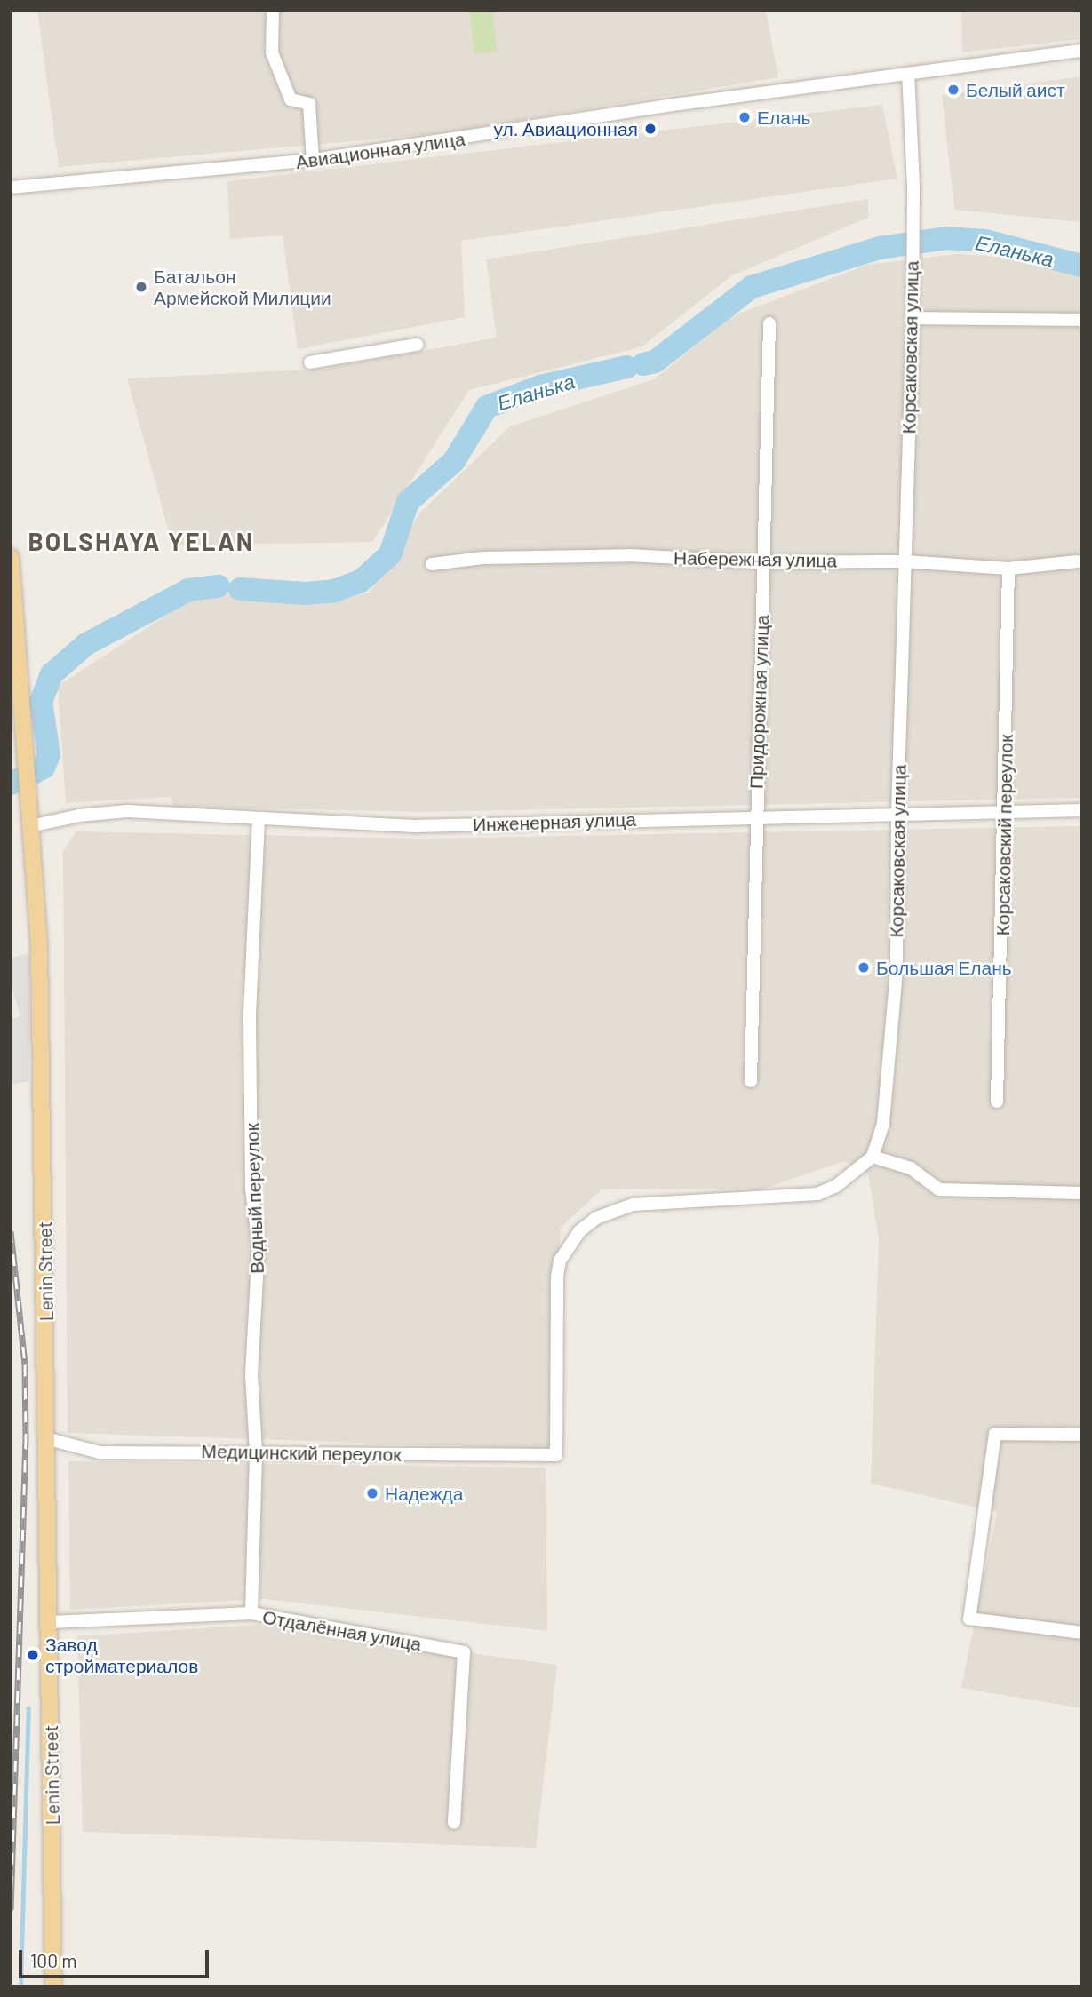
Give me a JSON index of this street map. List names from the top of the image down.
{
  "streets": {
    "main road": ["Lenin Street"],
    "street": [
      "Авиационная улица",
      "Корсаковская улица",
      "Набережная улица",
      "Придорожная улица",
      "Инженерная улица",
      "Корсаковский переулок",
      "Водный переулок",
      "Медицинский переулок",
      "Отдалённая улица"
    ]
  },
  "crossings": [
    ["Авиационная улица", "Корсаковская улица"],
    ["Корсаковская улица", "Набережная улица"],
    ["Корсаковская улица", "Инженерная улица"],
    ["Корсаковская улица", "Медицинский переулок"],
    ["Набережная улица", "Придорожная улица"],
    ["Набережная улица", "Корсаковский переулок"],
    ["Придорожная улица", "Инженерная улица"],
    ["Инженерная улица", "Корсаковский переулок"],
    ["Инженерная улица", "Водный переулок"],
    ["Инженерная улица", "Lenin Street"],
    ["Водный переулок", "Медицинский переулок"],
    ["Водный переулок", "Отдалённая улица"],
    ["Lenin Street", "Медицинский переулок"],
    ["Lenin Street", "Отдалённая улица"]
  ],
  "districts": ["BOLSHAYA YELAN"],
  "water": ["Еланька"],
  "places": [
    "Белый аист",
    "Елань",
    "ул. Авиационная",
    "Батальон Армейской Милиции",
    "Большая Елань",
    "Надежда",
    "Завод стройматериалов"
  ],
  "scale_bar": "100 m"
}
